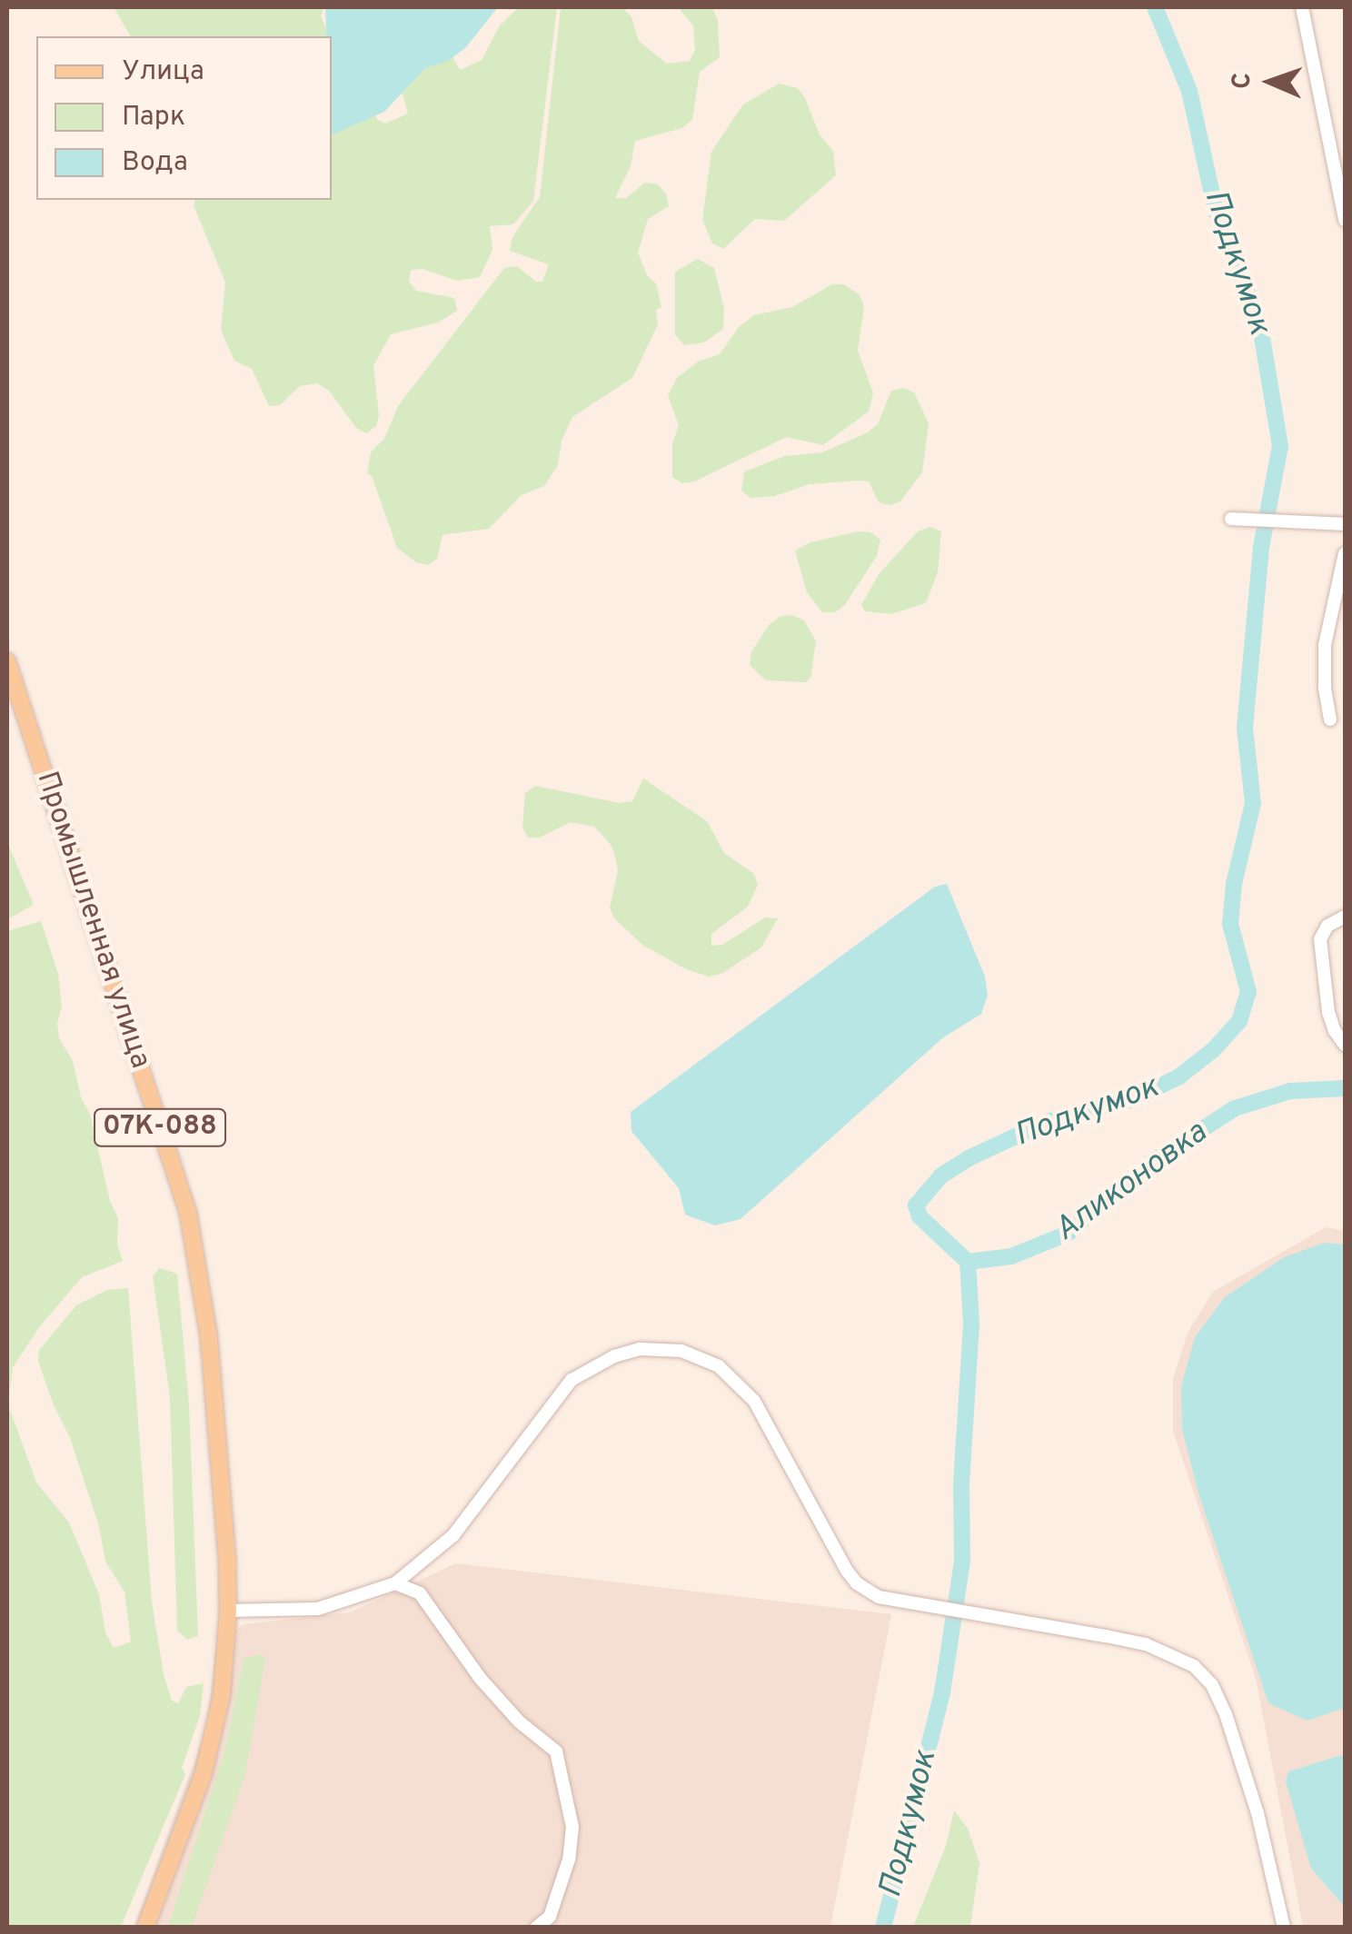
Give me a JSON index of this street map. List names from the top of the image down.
{
  "streets": {
    "main road": ["Промышленная улица", "07К-088"]
  },
  "crossings": [
    ["Промышленная улица", "07К-088"]
  ],
  "water": ["Подкумок", "Аликоновка"],
  "legend": ["Улица", "Парк", "Вода"],
  "north": "left"
}
